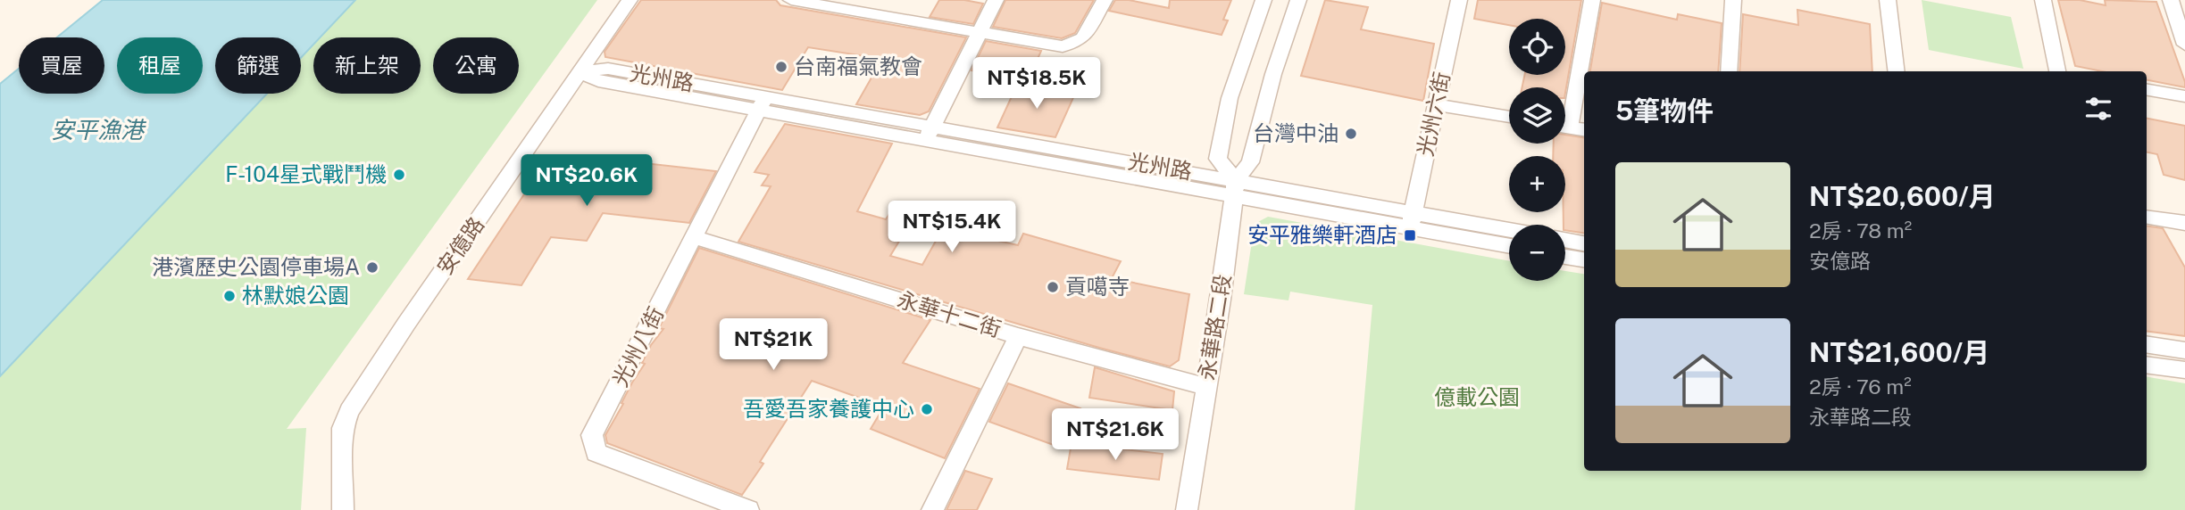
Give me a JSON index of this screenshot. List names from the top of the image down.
{
  "streets": {
    "street": [
      "光州路",
      "光州六街",
      "安億路",
      "永華十二街",
      "永華路二段",
      "光州八街"
    ]
  },
  "crossings": [
    ["光州路", "光州六街"],
    ["光州路", "安億路"],
    ["光州路", "永華路二段"],
    ["光州路", "光州八街"],
    ["永華十二街", "永華路二段"],
    ["永華十二街", "光州八街"]
  ],
  "water": ["安平漁港"],
  "parks": ["億載公園"],
  "places": {
    "other": [
      "台南福氣教會",
      "台灣中油",
      "F-104星式戰鬥機",
      "港濱歷史公園停車場A",
      "貢噶寺",
      "林默娘公園",
      "吾愛吾家養護中心"
    ],
    "transit": ["安平雅樂軒酒店"]
  },
  "page": {
    "map_buttons": ["+", "−"],
    "chip": [
      "買屋",
      "租屋",
      "篩選",
      "新上架",
      "公寓"
    ],
    "price": [
      "NT$18.5K",
      "NT$20.6K",
      "NT$15.4K",
      "NT$21K",
      "NT$21.6K"
    ],
    "heading": "5筆物件",
    "list": [
      {
        "name": "NT$20,600/月",
        "note": "2房 · 78 m² · 安億路"
      },
      {
        "name": "NT$21,600/月",
        "note": "2房 · 76 m² · 永華路二段"
      }
    ]
  }
}
